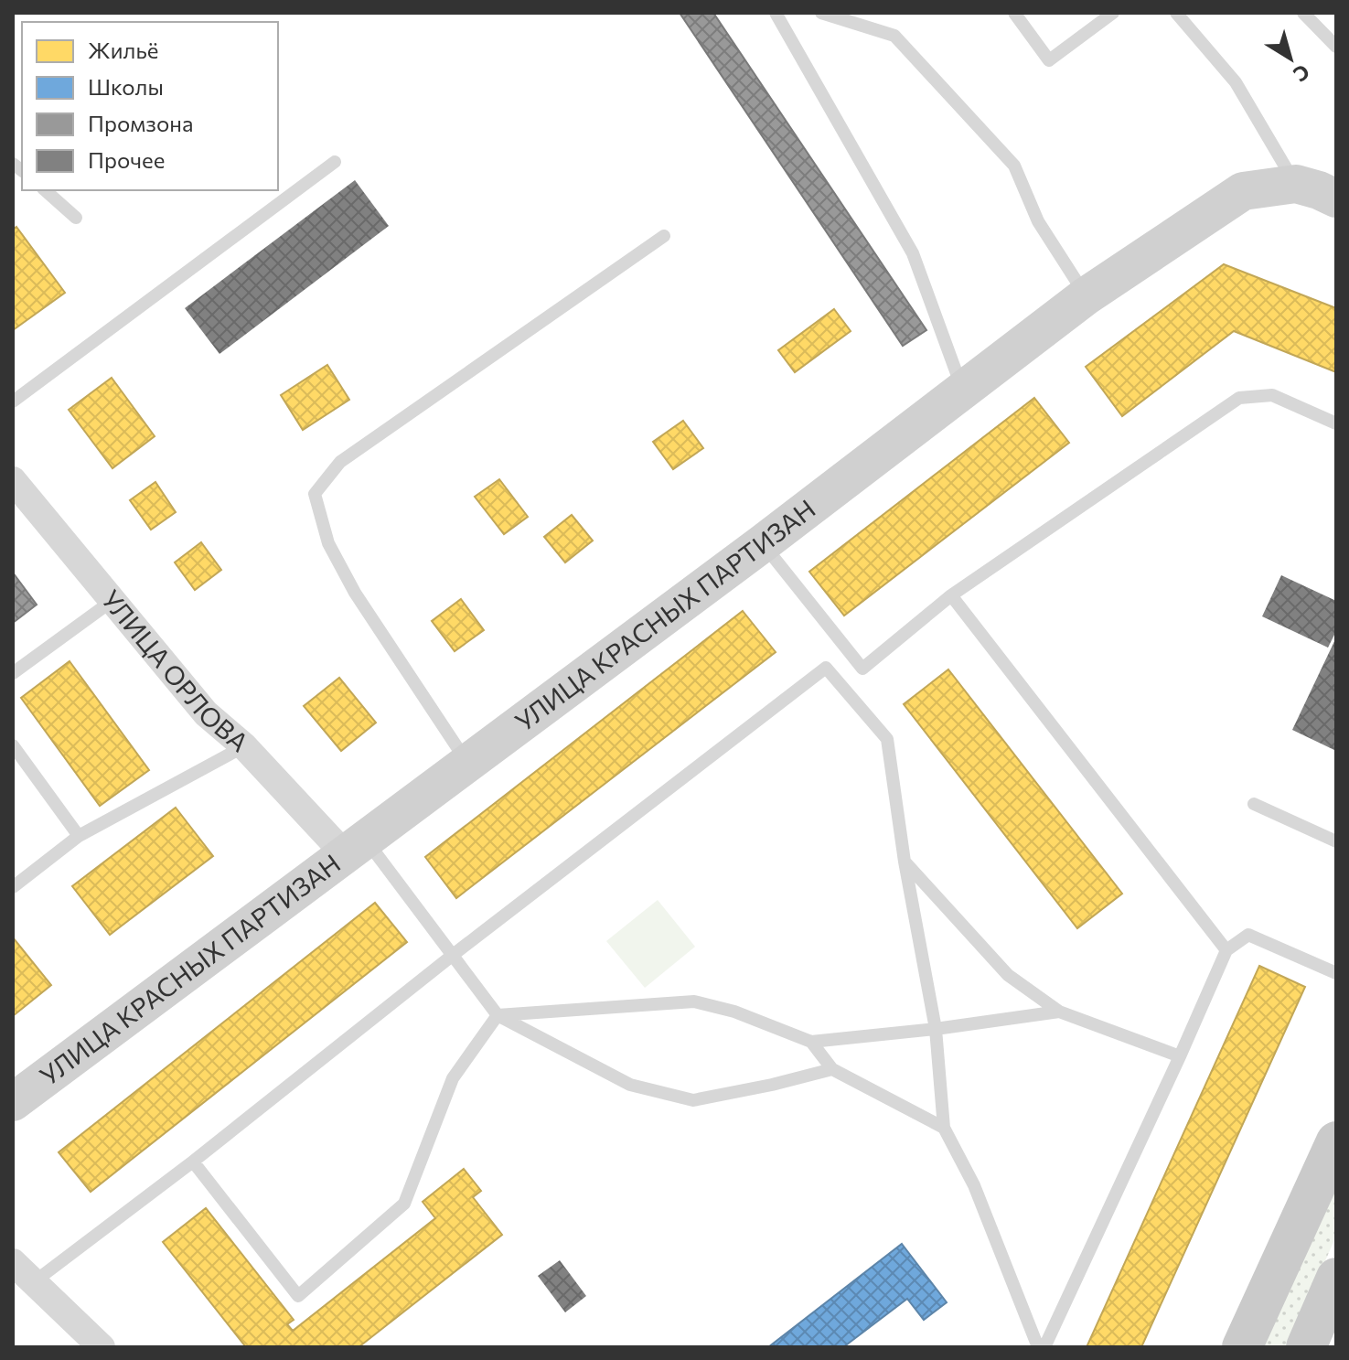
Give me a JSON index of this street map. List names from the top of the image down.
{
  "streets": {
    "main road": ["УЛИЦА КРАСНЫХ ПАРТИЗАН"],
    "street": ["УЛИЦА ОРЛОВА"]
  },
  "crossings": [
    ["УЛИЦА КРАСНЫХ ПАРТИЗАН", "УЛИЦА ОРЛОВА"]
  ],
  "legend": [
    "Жильё",
    "Школы",
    "Промзона",
    "Прочее"
  ],
  "north": "bottom right"
}
